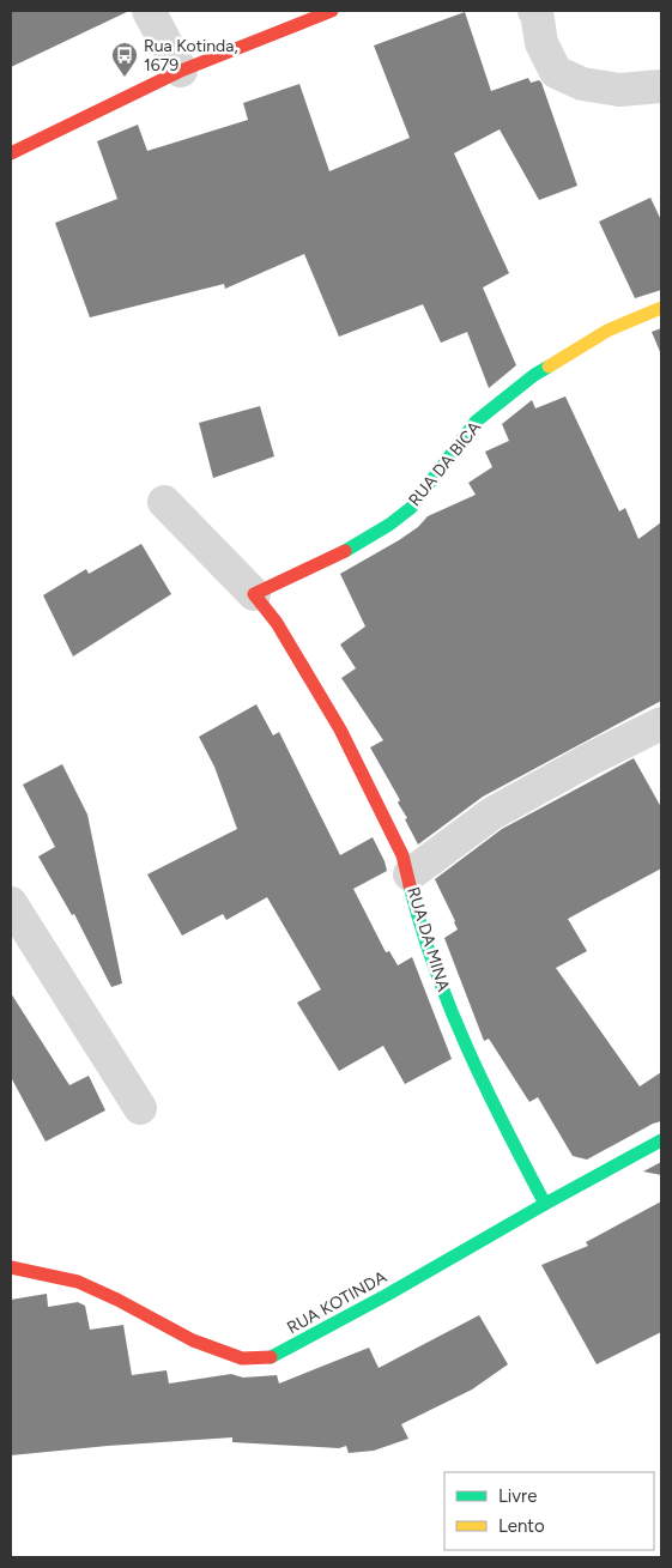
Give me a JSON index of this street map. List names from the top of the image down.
{
  "streets": {
    "street": ["RUA DA BICA", "RUA DA MINA", "RUA KOTINDA"]
  },
  "crossings": [
    ["RUA DA MINA", "RUA KOTINDA"]
  ],
  "places": {
    "bus stop": ["Rua Kotinda, 1679"]
  },
  "legend": ["Livre", "Lento"]
}
